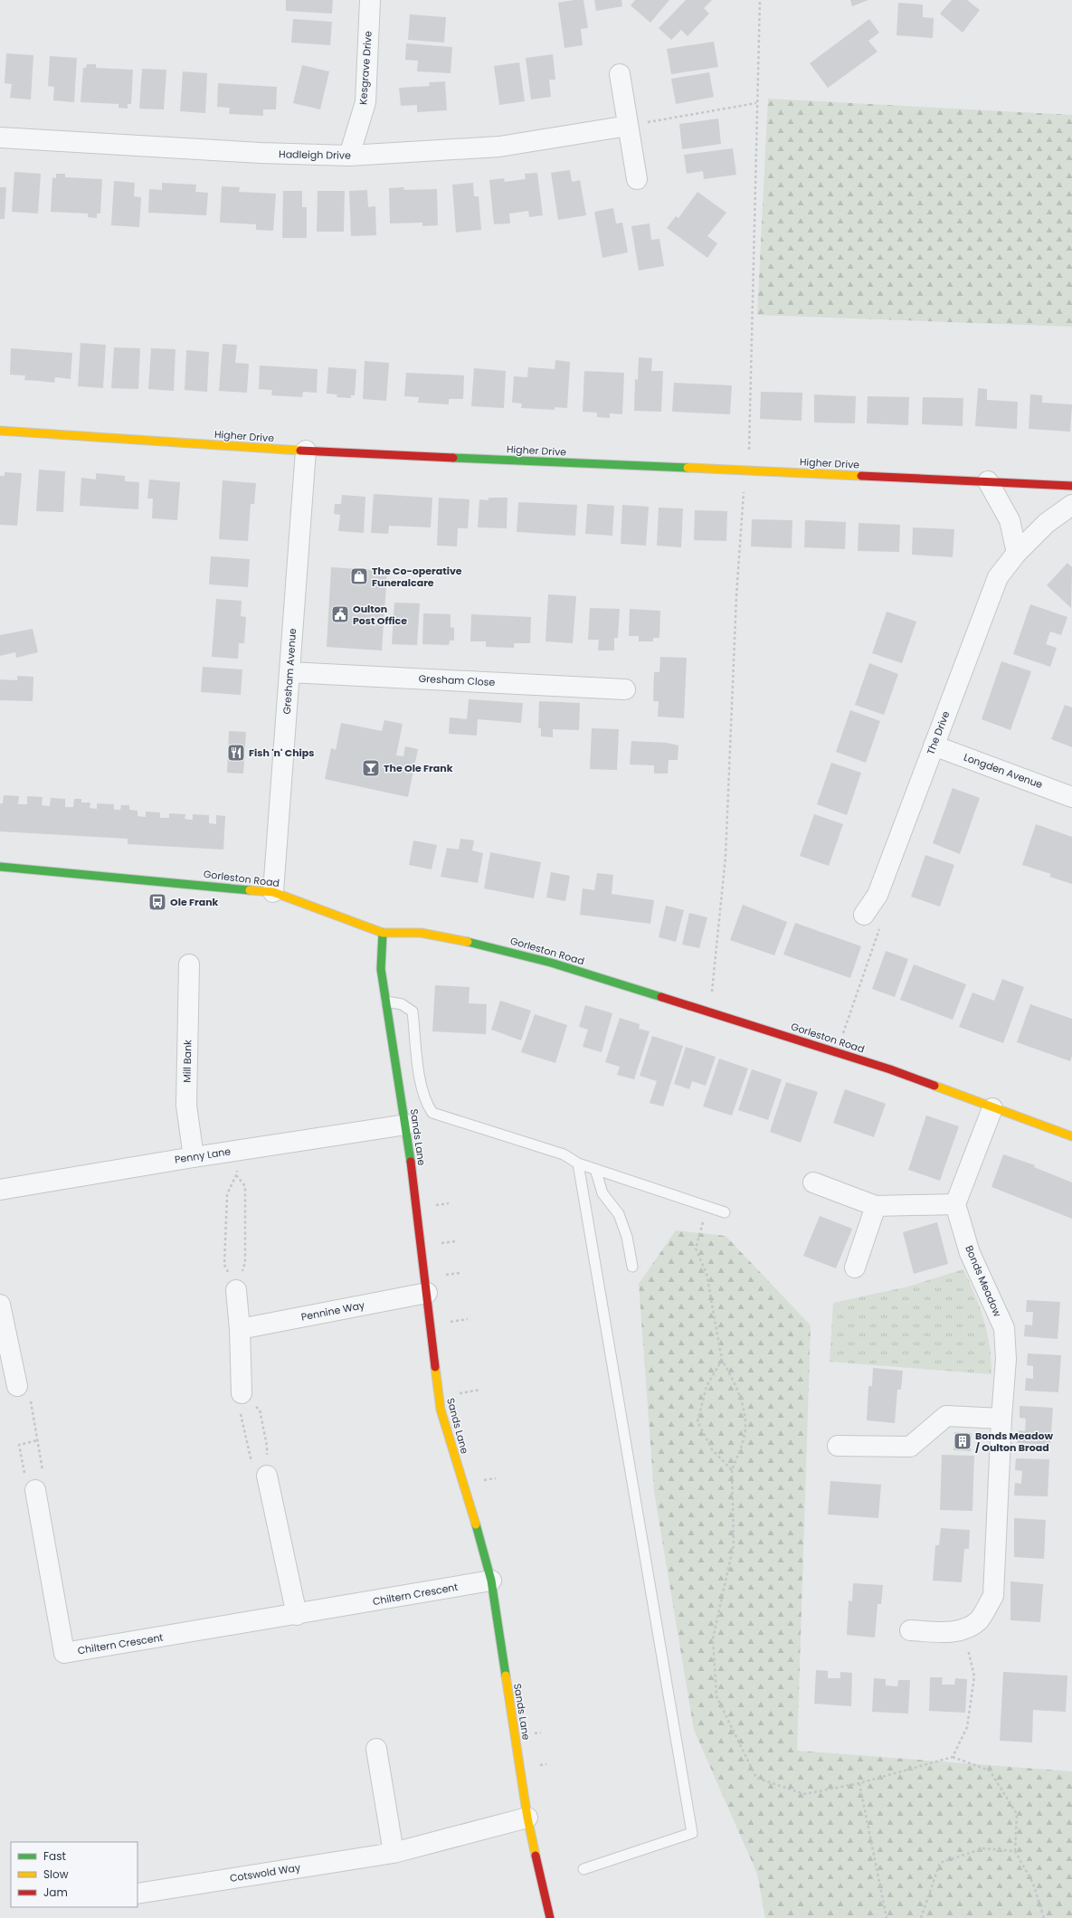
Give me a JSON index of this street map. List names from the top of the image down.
{
  "streets": {
    "street": [
      "Kesgrave Drive",
      "Hadleigh Drive",
      "Higher Drive",
      "Gresham Avenue",
      "Gresham Close",
      "The Drive",
      "Longden Avenue",
      "Gorleston Road",
      "Mill Bank",
      "Sands Lane",
      "Penny Lane",
      "Bonds Meadow",
      "Pennine Way",
      "Chiltern Crescent",
      "Cotswold Way"
    ]
  },
  "crossings": [
    ["Kesgrave Drive", "Hadleigh Drive"],
    ["Higher Drive", "Gresham Avenue"],
    ["Gresham Avenue", "Gresham Close"],
    ["Gresham Avenue", "Gorleston Road"],
    ["The Drive", "Longden Avenue"],
    ["Gorleston Road", "Sands Lane"],
    ["Mill Bank", "Penny Lane"],
    ["Sands Lane", "Penny Lane"],
    ["Sands Lane", "Pennine Way"],
    ["Sands Lane", "Chiltern Crescent"],
    ["Sands Lane", "Cotswold Way"]
  ],
  "places": {
    "shop": ["The Co-operative Funeralcare"],
    "public building": ["Oulton Post Office"],
    "restaurant": ["Fish 'n' Chips"],
    "bar": ["The Ole Frank"],
    "bus stop": ["Ole Frank"],
    "building": ["Bonds Meadow / Oulton Broad"]
  },
  "legend": ["Fast", "Slow", "Jam"]
}
